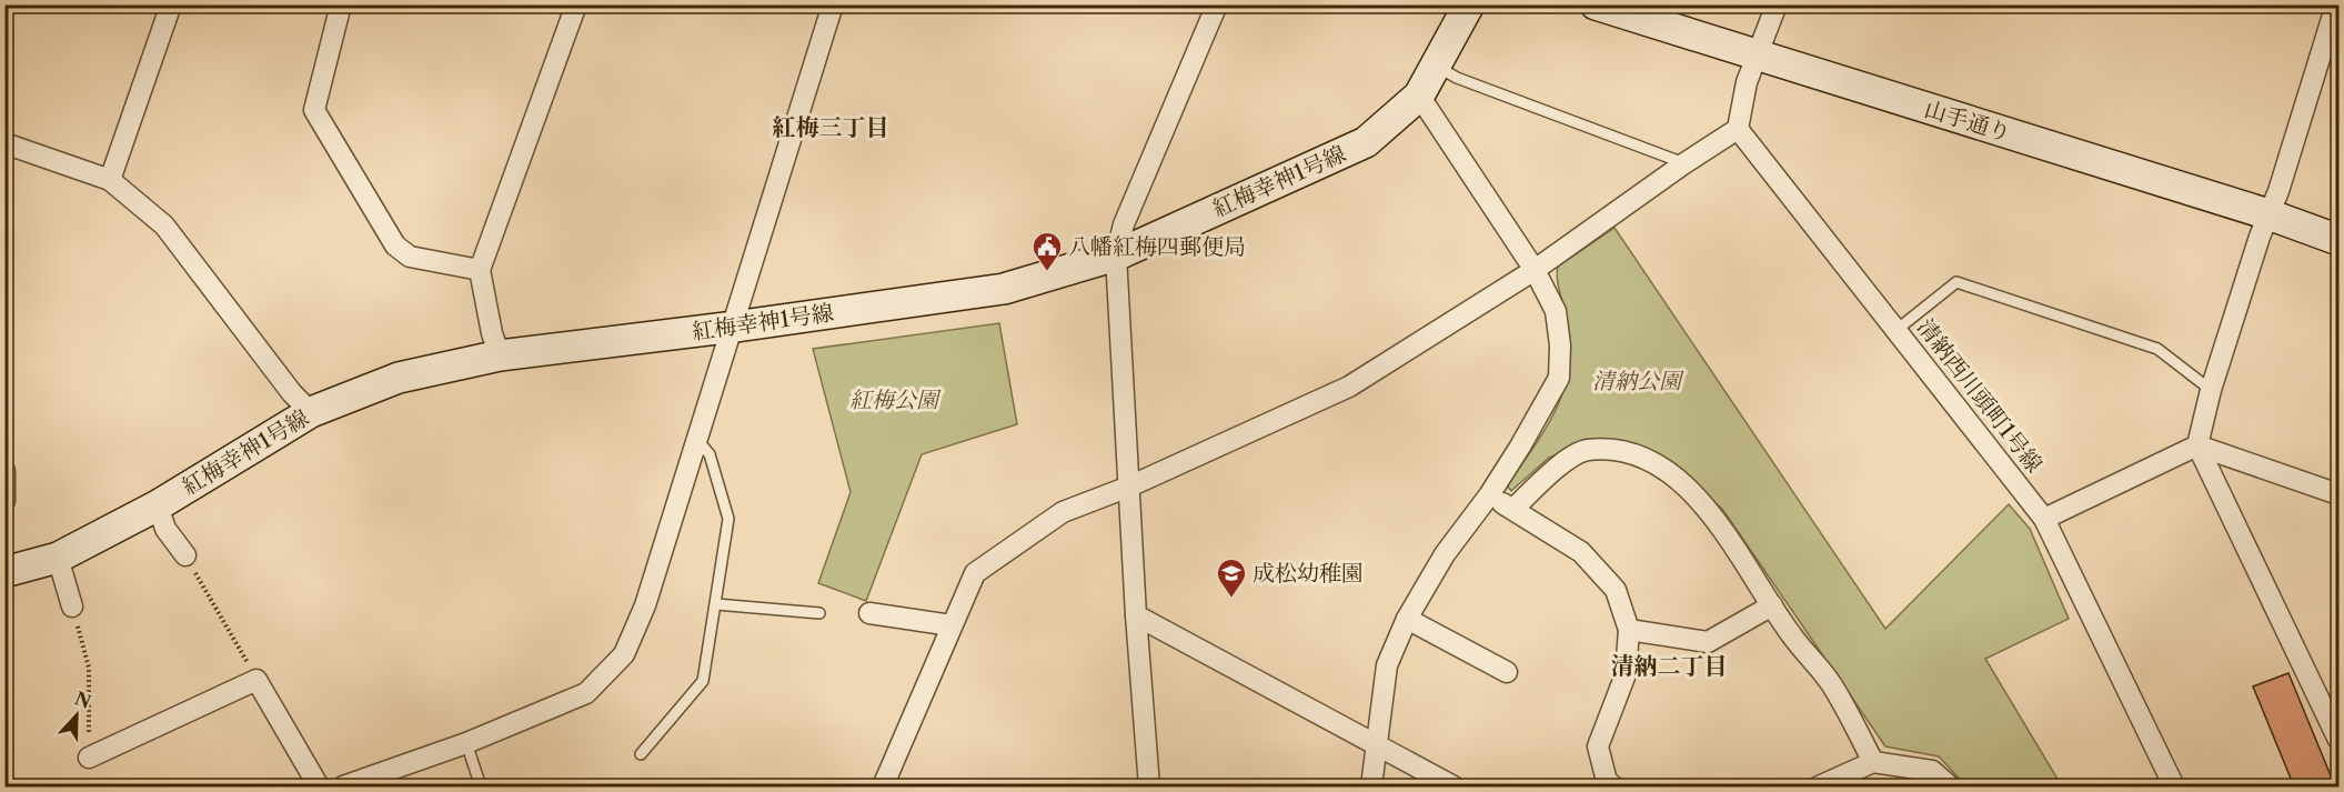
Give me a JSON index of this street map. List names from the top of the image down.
{
  "streets": {
    "street": ["山手通り", "紅梅幸神1号線", "清納西川頭町1号線"]
  },
  "districts": ["紅梅三丁目", "清納二丁目"],
  "parks": ["清納公園", "紅梅公園"],
  "places": {
    "public building": ["八幡紅梅四郵便局"],
    "school or university": ["成松幼稚園"]
  },
  "north": "top"
}
